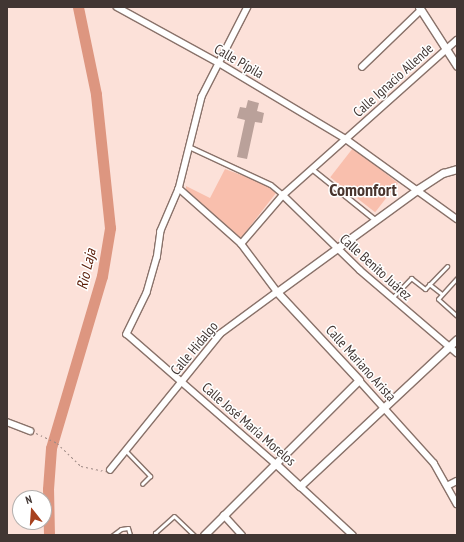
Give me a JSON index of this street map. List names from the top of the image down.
{
  "streets": {
    "street": [
      "Calle Pípila",
      "Calle Ignacio Allende",
      "Calle Benito Juárez",
      "Calle Hidalgo",
      "Calle Mariano Arista",
      "Calle José María Morelos"
    ]
  },
  "crossings": [
    ["Calle Pípila", "Calle Ignacio Allende"],
    ["Calle Pípila", "Calle Hidalgo"],
    ["Calle Ignacio Allende", "Calle Benito Juárez"],
    ["Calle Ignacio Allende", "Calle Mariano Arista"],
    ["Calle Benito Juárez", "Calle Hidalgo"],
    ["Calle Hidalgo", "Calle Mariano Arista"],
    ["Calle Hidalgo", "Calle José María Morelos"],
    ["Calle Mariano Arista", "Calle José María Morelos"]
  ],
  "districts": ["Comonfort"],
  "water": ["Rio Laja"],
  "north": "top"
}
